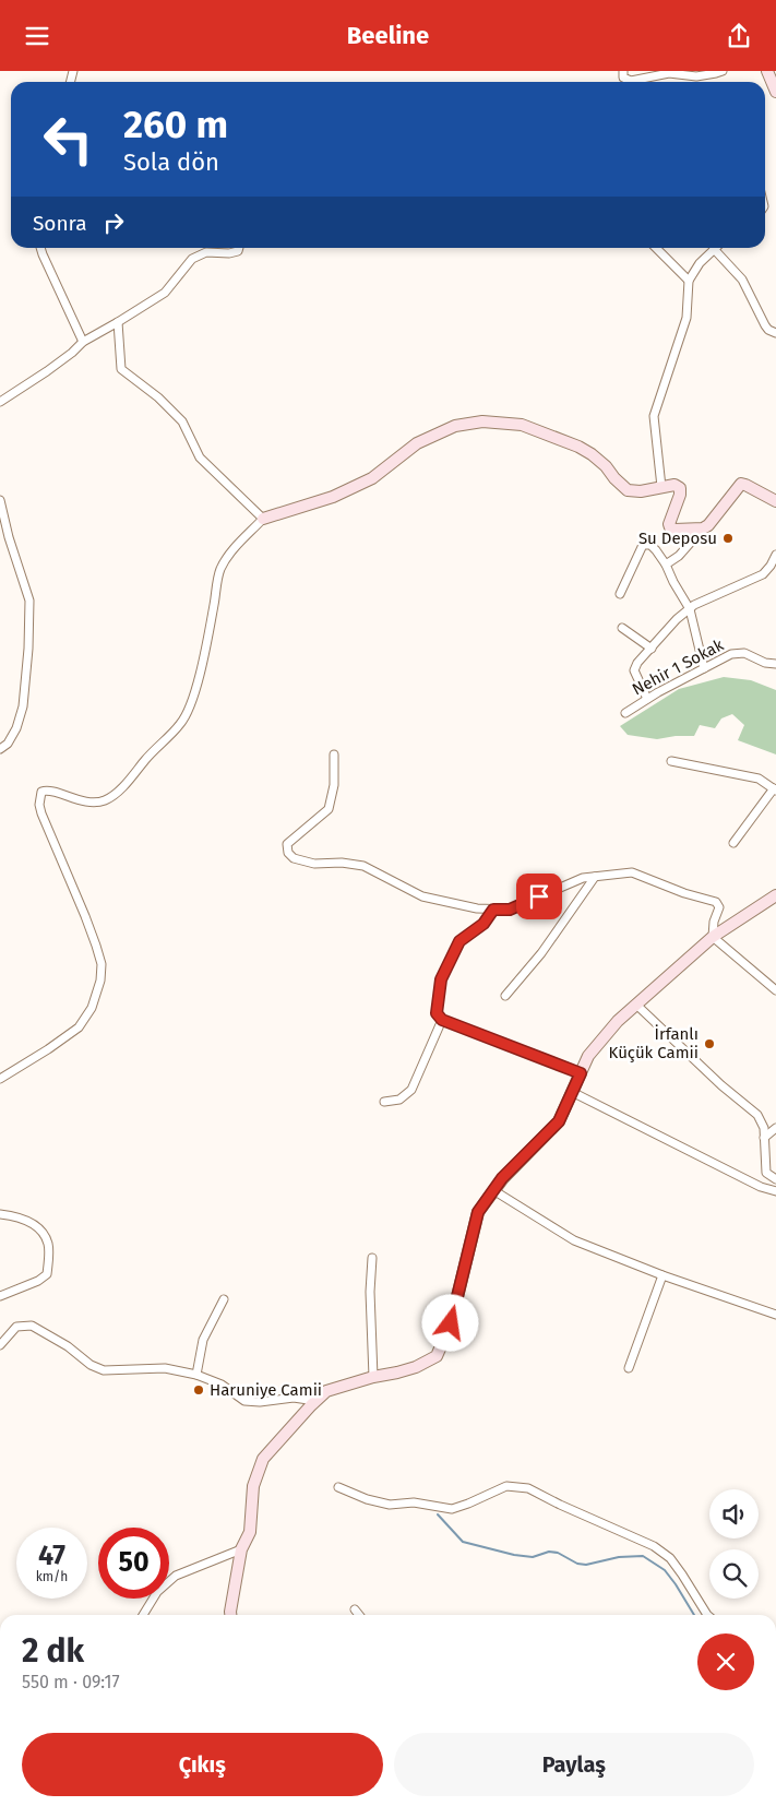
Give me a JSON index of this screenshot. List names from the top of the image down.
{
  "streets": {
    "street": ["Nehir 1 Sokak"]
  },
  "places": ["Su Deposu", "İrfanlı Küçük Camii", "Haruniye Camii"],
  "page": {
    "header": "Beeline",
    "turn": ["260 m", "Sola dön"],
    "then": "Sonra",
    "speed": "47 km/h",
    "limit": "50",
    "heading": ["2 dk", "550 m · 09:17"],
    "buttons": ["Çıkış", "Paylaş"]
  }
}
